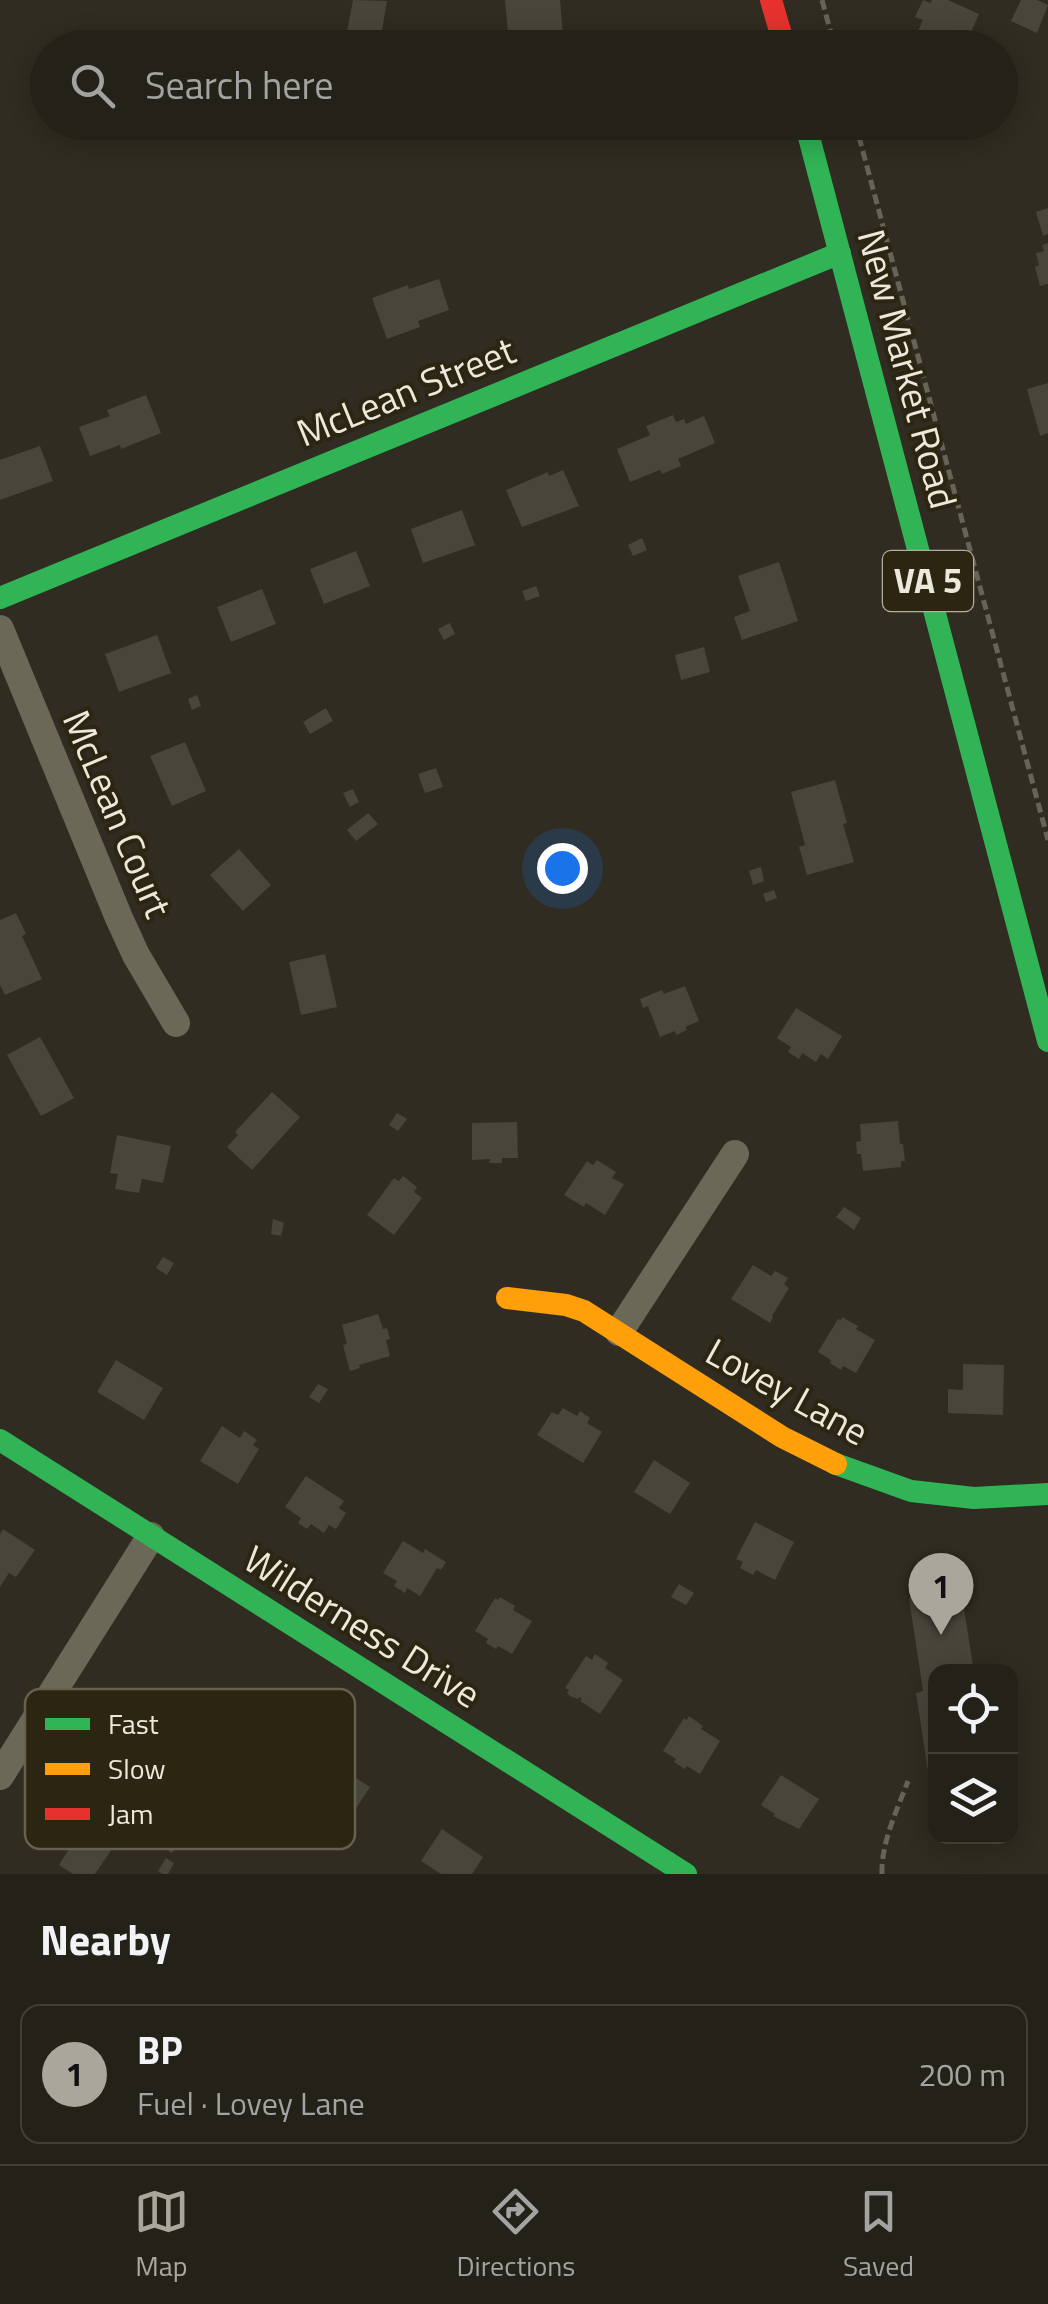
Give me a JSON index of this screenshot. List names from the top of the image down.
{
  "streets": {
    "street": [
      "New Market Road",
      "McLean Street",
      "VA 5",
      "McLean Court",
      "Lovey Lane",
      "Wilderness Drive"
    ]
  },
  "crossings": [
    ["New Market Road", "McLean Street"]
  ],
  "legend": ["Fast", "Slow", "Jam"],
  "page": {
    "search": "Search here",
    "pins": "1",
    "heading": "Nearby",
    "list": [
      {
        "mark": "1",
        "name": "BP",
        "note": "Fuel · Lovey Lane",
        "value": "200 m"
      }
    ],
    "nav": ["Map", "Directions", "Saved"]
  }
}
